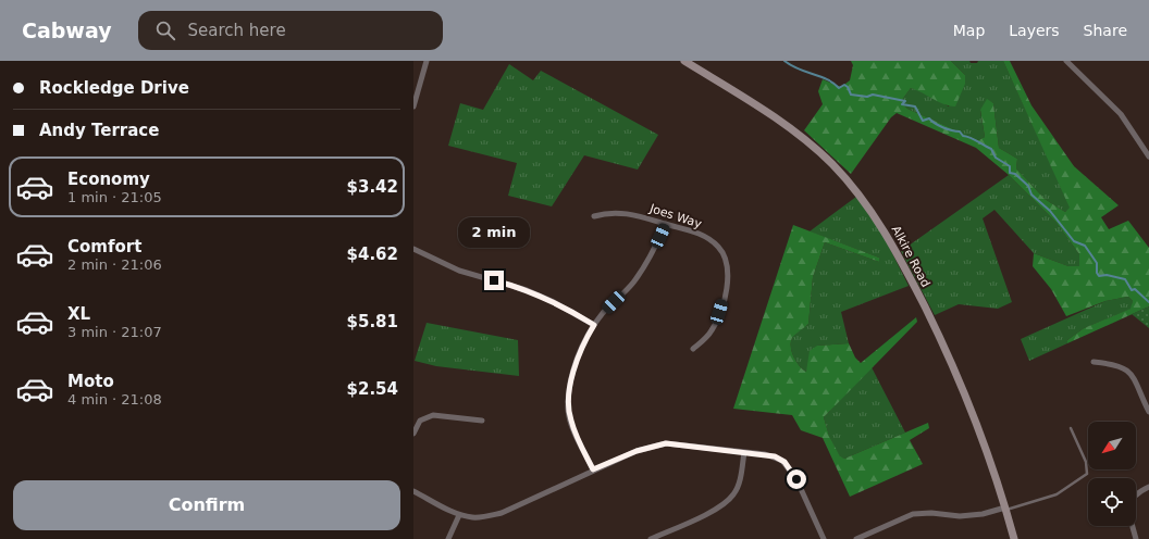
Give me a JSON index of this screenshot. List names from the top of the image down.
{
  "streets": {
    "main road": ["Alkire Road"],
    "street": ["Joes Way"]
  },
  "north": "bottom left",
  "page": {
    "header": "Cabway",
    "search": "Search here",
    "nav": ["Map", "Layers", "Share"],
    "banner": ["Rockledge Drive", "Andy Terrace"],
    "list": [
      {
        "name": "Economy",
        "note": "1 min · 21:05",
        "value": "$3.42"
      },
      {
        "name": "Comfort",
        "note": "2 min · 21:06",
        "value": "$4.62"
      },
      {
        "name": "XL",
        "note": "3 min · 21:07",
        "value": "$5.81"
      },
      {
        "name": "Moto",
        "note": "4 min · 21:08",
        "value": "$2.54"
      }
    ],
    "bubble": "2 min",
    "buttons": "Confirm"
  }
}
